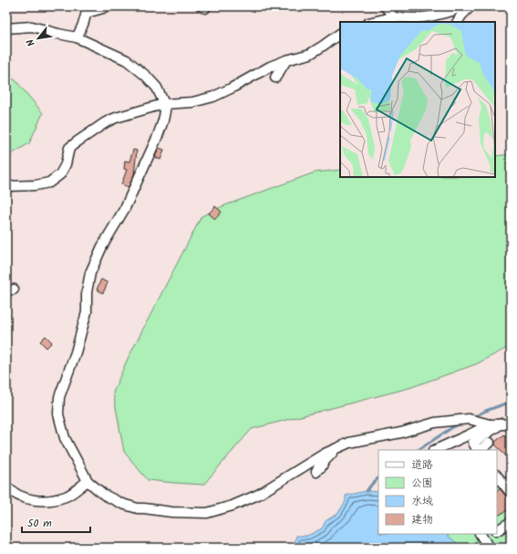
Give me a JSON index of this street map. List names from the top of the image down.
{
  "legend": [
    "道路",
    "公園",
    "水域",
    "建物"
  ],
  "scale_bar": "50 m",
  "north": "bottom left"
}
